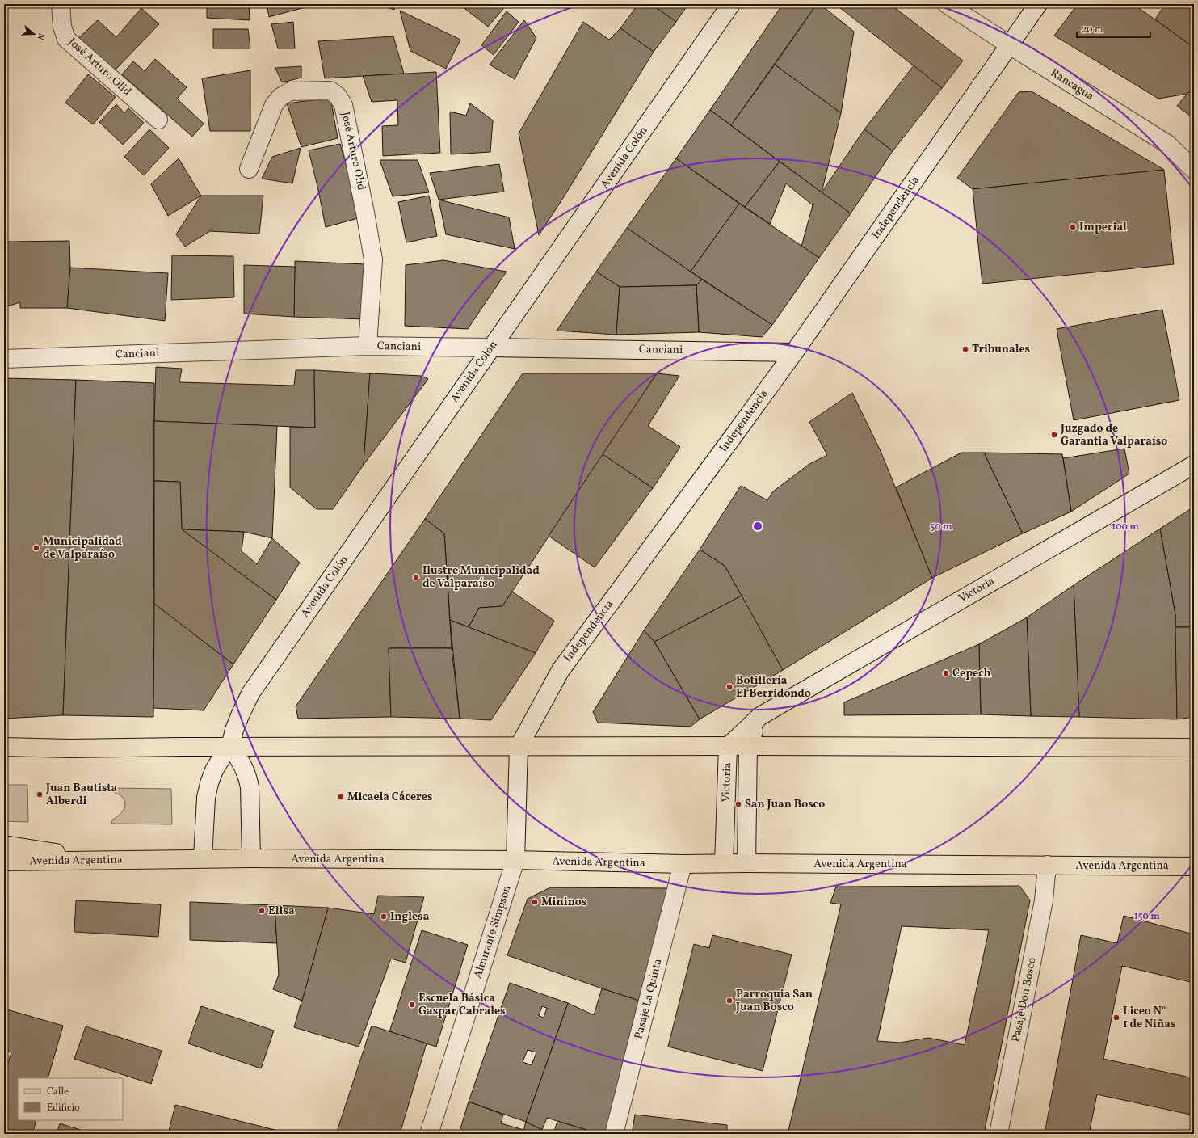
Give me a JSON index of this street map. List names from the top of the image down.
{
  "streets": {
    "main road": ["Avenida Argentina"],
    "street": [
      "José Arturo Olid",
      "Rancagua",
      "Avenida Colón",
      "Independencia",
      "Canciani",
      "Victoria",
      "Almirante Simpson",
      "Pasaje La Quinta",
      "Pasaje Don Bosco"
    ]
  },
  "crossings": [
    ["José Arturo Olid", "Canciani"],
    ["Rancagua", "Independencia"],
    ["Avenida Colón", "Canciani"],
    ["Avenida Colón", "Avenida Argentina"],
    ["Independencia", "Canciani"],
    ["Independencia", "Avenida Argentina"],
    ["Independencia", "Almirante Simpson"],
    ["Victoria", "Avenida Argentina"],
    ["Avenida Argentina", "Almirante Simpson"],
    ["Avenida Argentina", "Pasaje La Quinta"],
    ["Avenida Argentina", "Pasaje Don Bosco"]
  ],
  "places": [
    "Imperial",
    "Tribunales",
    "Juzgado de Garantia Valparaíso",
    "Municipalidad de Valparaíso",
    "Ilustre Municipalidad de Valparaíso",
    "Cepech",
    "Botillería El Berridondo",
    "Juan Bautista Alberdi",
    "Micaela Cáceres",
    "San Juan Bosco",
    "Mininos",
    "Elisa",
    "Inglesa",
    "Parroquia San Juan Bosco",
    "Escuela Básica Gaspar Cabrales",
    "Liceo N° 1 de Niñas"
  ],
  "legend": ["Calle", "Edificio"],
  "scale_bar": "20 m",
  "north": "right",
  "rings": ["50 m", "100 m", "150 m"]
}
